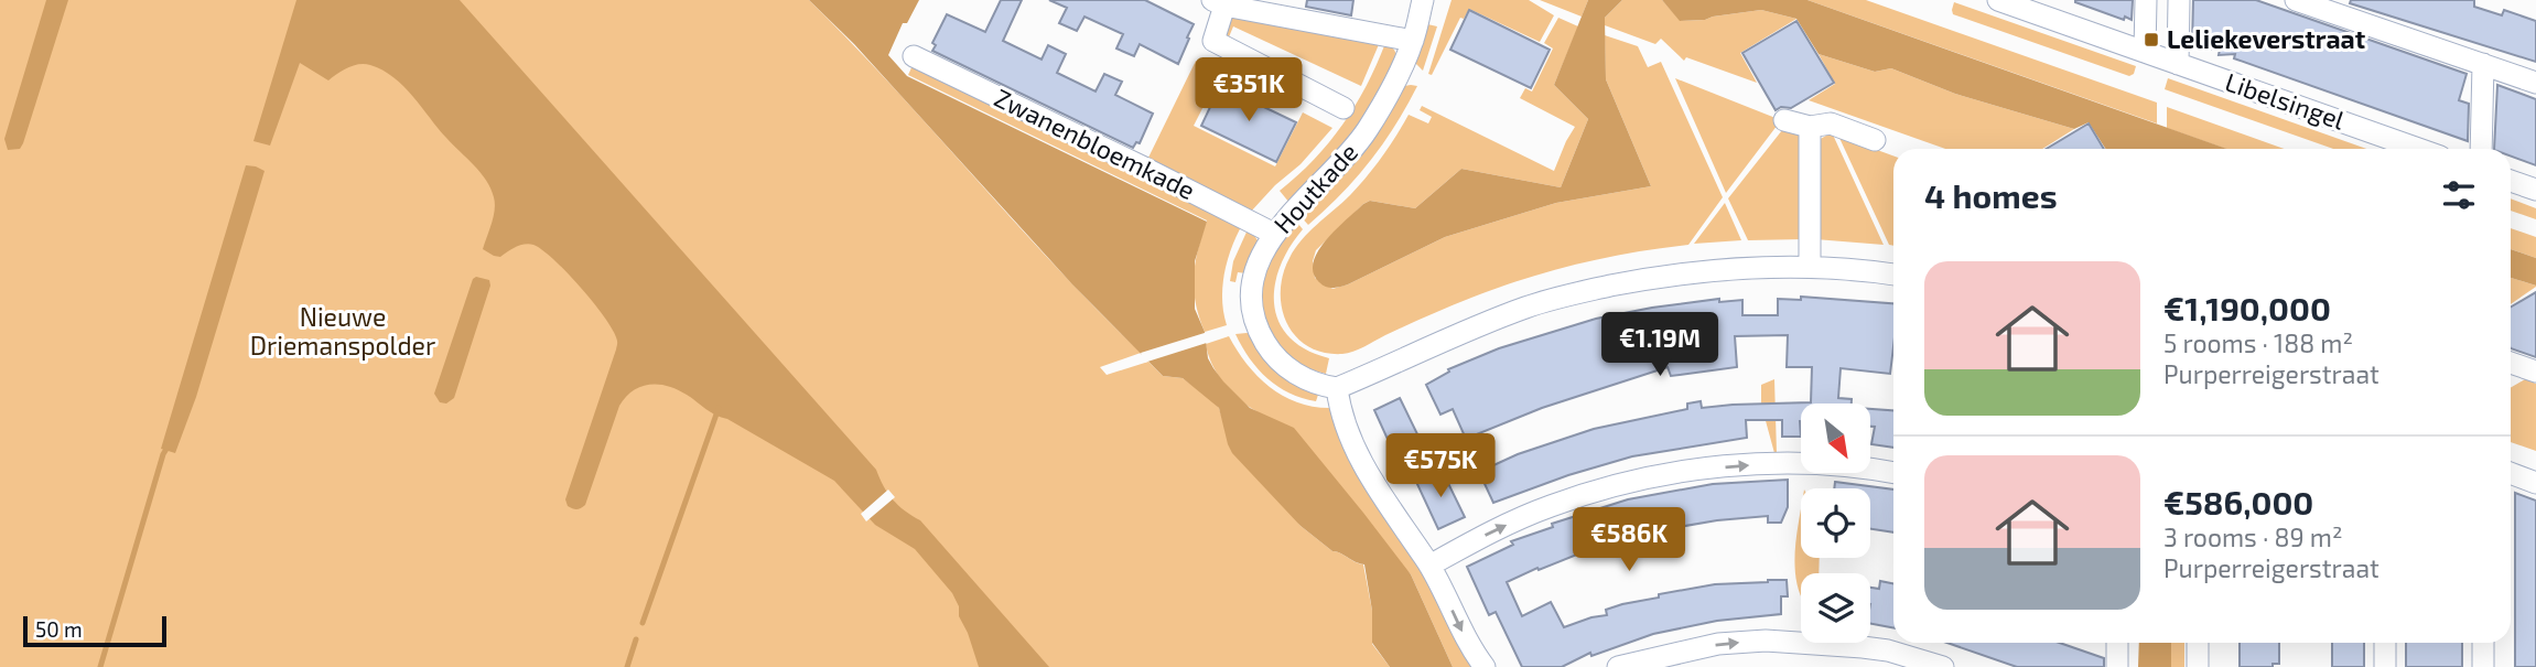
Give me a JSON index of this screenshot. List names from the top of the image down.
{
  "streets": {
    "street": ["Libelsingel", "Zwanenbloemkade", "Houtkade"]
  },
  "crossings": [
    ["Zwanenbloemkade", "Houtkade"]
  ],
  "parks": ["Nieuwe Driemanspolder"],
  "places": {
    "transit": ["Leliekeverstraat"]
  },
  "scale_bar": "50 m",
  "north": "bottom right",
  "page": {
    "price": [
      "€351K",
      "€1.19M",
      "€575K",
      "€586K"
    ],
    "heading": "4 homes",
    "list": [
      {
        "name": "€1,190,000",
        "note": "5 rooms · 188 m² · Purperreigerstraat"
      },
      {
        "name": "€586,000",
        "note": "3 rooms · 89 m² · Purperreigerstraat"
      }
    ],
    "scale": "50 m"
  }
}
